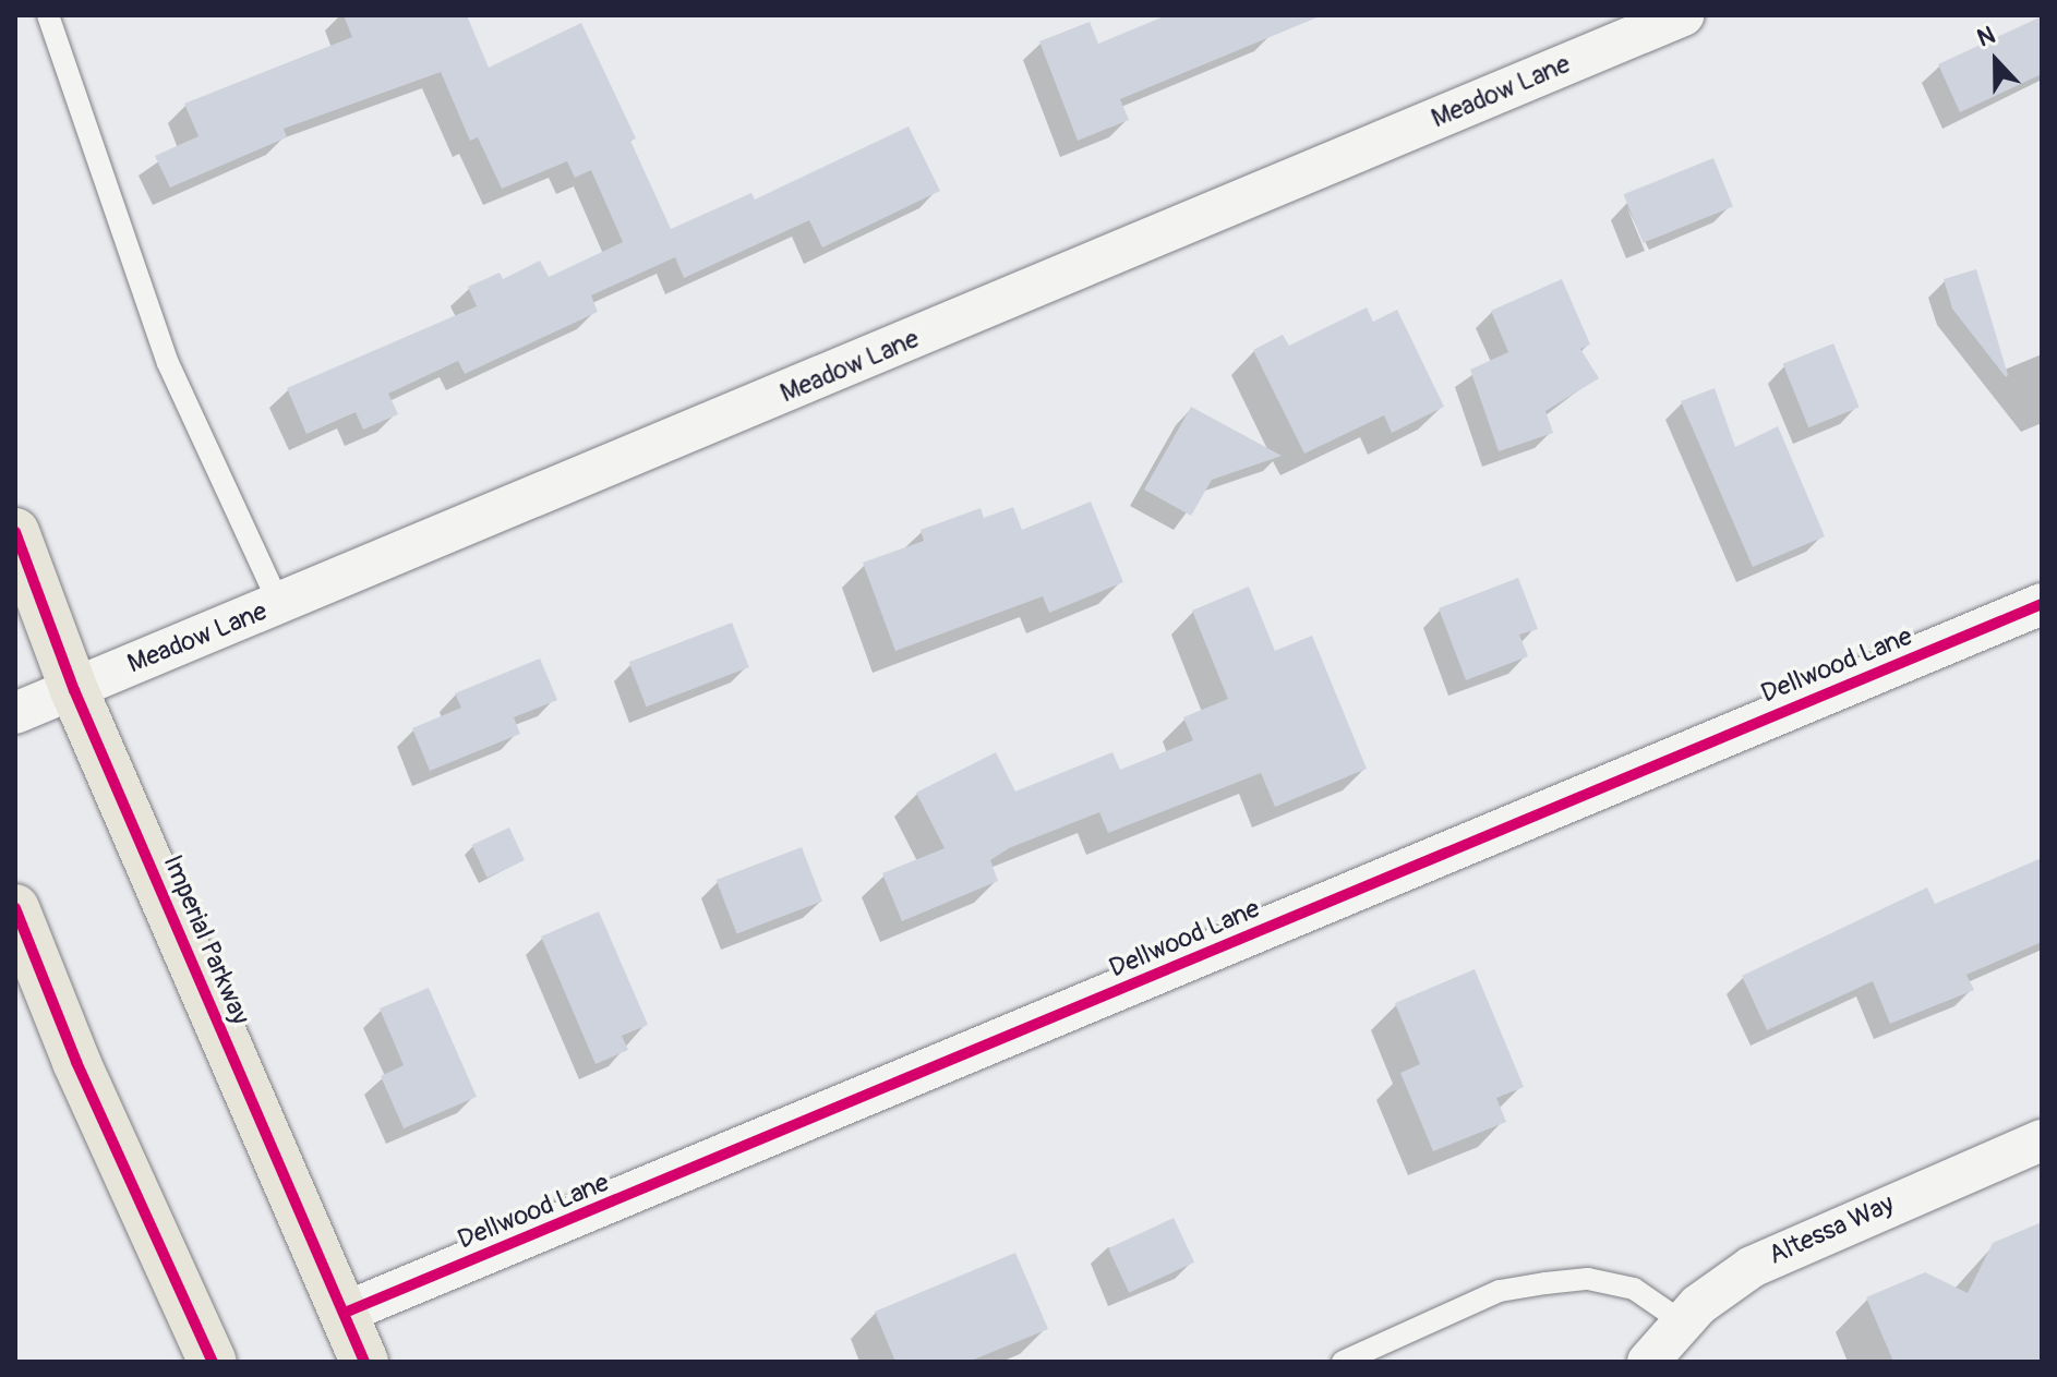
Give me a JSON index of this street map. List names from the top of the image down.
{
  "streets": {
    "main road": ["Imperial Parkway"],
    "street": ["Meadow Lane", "Dellwood Lane", "Altessa Way"]
  },
  "crossings": [
    ["Meadow Lane", "Imperial Parkway"],
    ["Dellwood Lane", "Imperial Parkway"]
  ],
  "north": "top"
}
